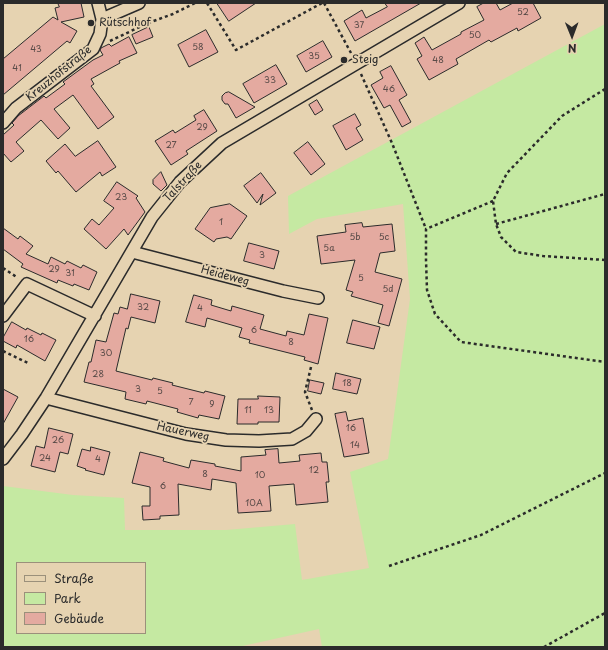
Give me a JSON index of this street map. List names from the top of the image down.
{
  "streets": {
    "street": [
      "Kreuzhofstraße",
      "Talstraße",
      "Heideweg",
      "Hauerweg"
    ]
  },
  "crossings": [
    ["Talstraße", "Heideweg"],
    ["Talstraße", "Hauerweg"]
  ],
  "places": ["Rütschhof", "Steig"],
  "house_numbers": [
    "52",
    "37",
    "50",
    "58",
    "43",
    "35",
    "48",
    "41",
    "33",
    "46",
    "29",
    "27",
    "23",
    "1",
    "5b",
    "5c",
    "5a",
    "3",
    "29",
    "31",
    "5",
    "5d",
    "32",
    "4",
    "6",
    "16",
    "8",
    "30",
    "28",
    "18",
    "3",
    "5",
    "7",
    "9",
    "11",
    "13",
    "16",
    "26",
    "14",
    "24",
    "4",
    "12",
    "8",
    "10",
    "6",
    "10A"
  ],
  "legend": ["Straße", "Park", "Gebäude"],
  "north": "bottom"
}
